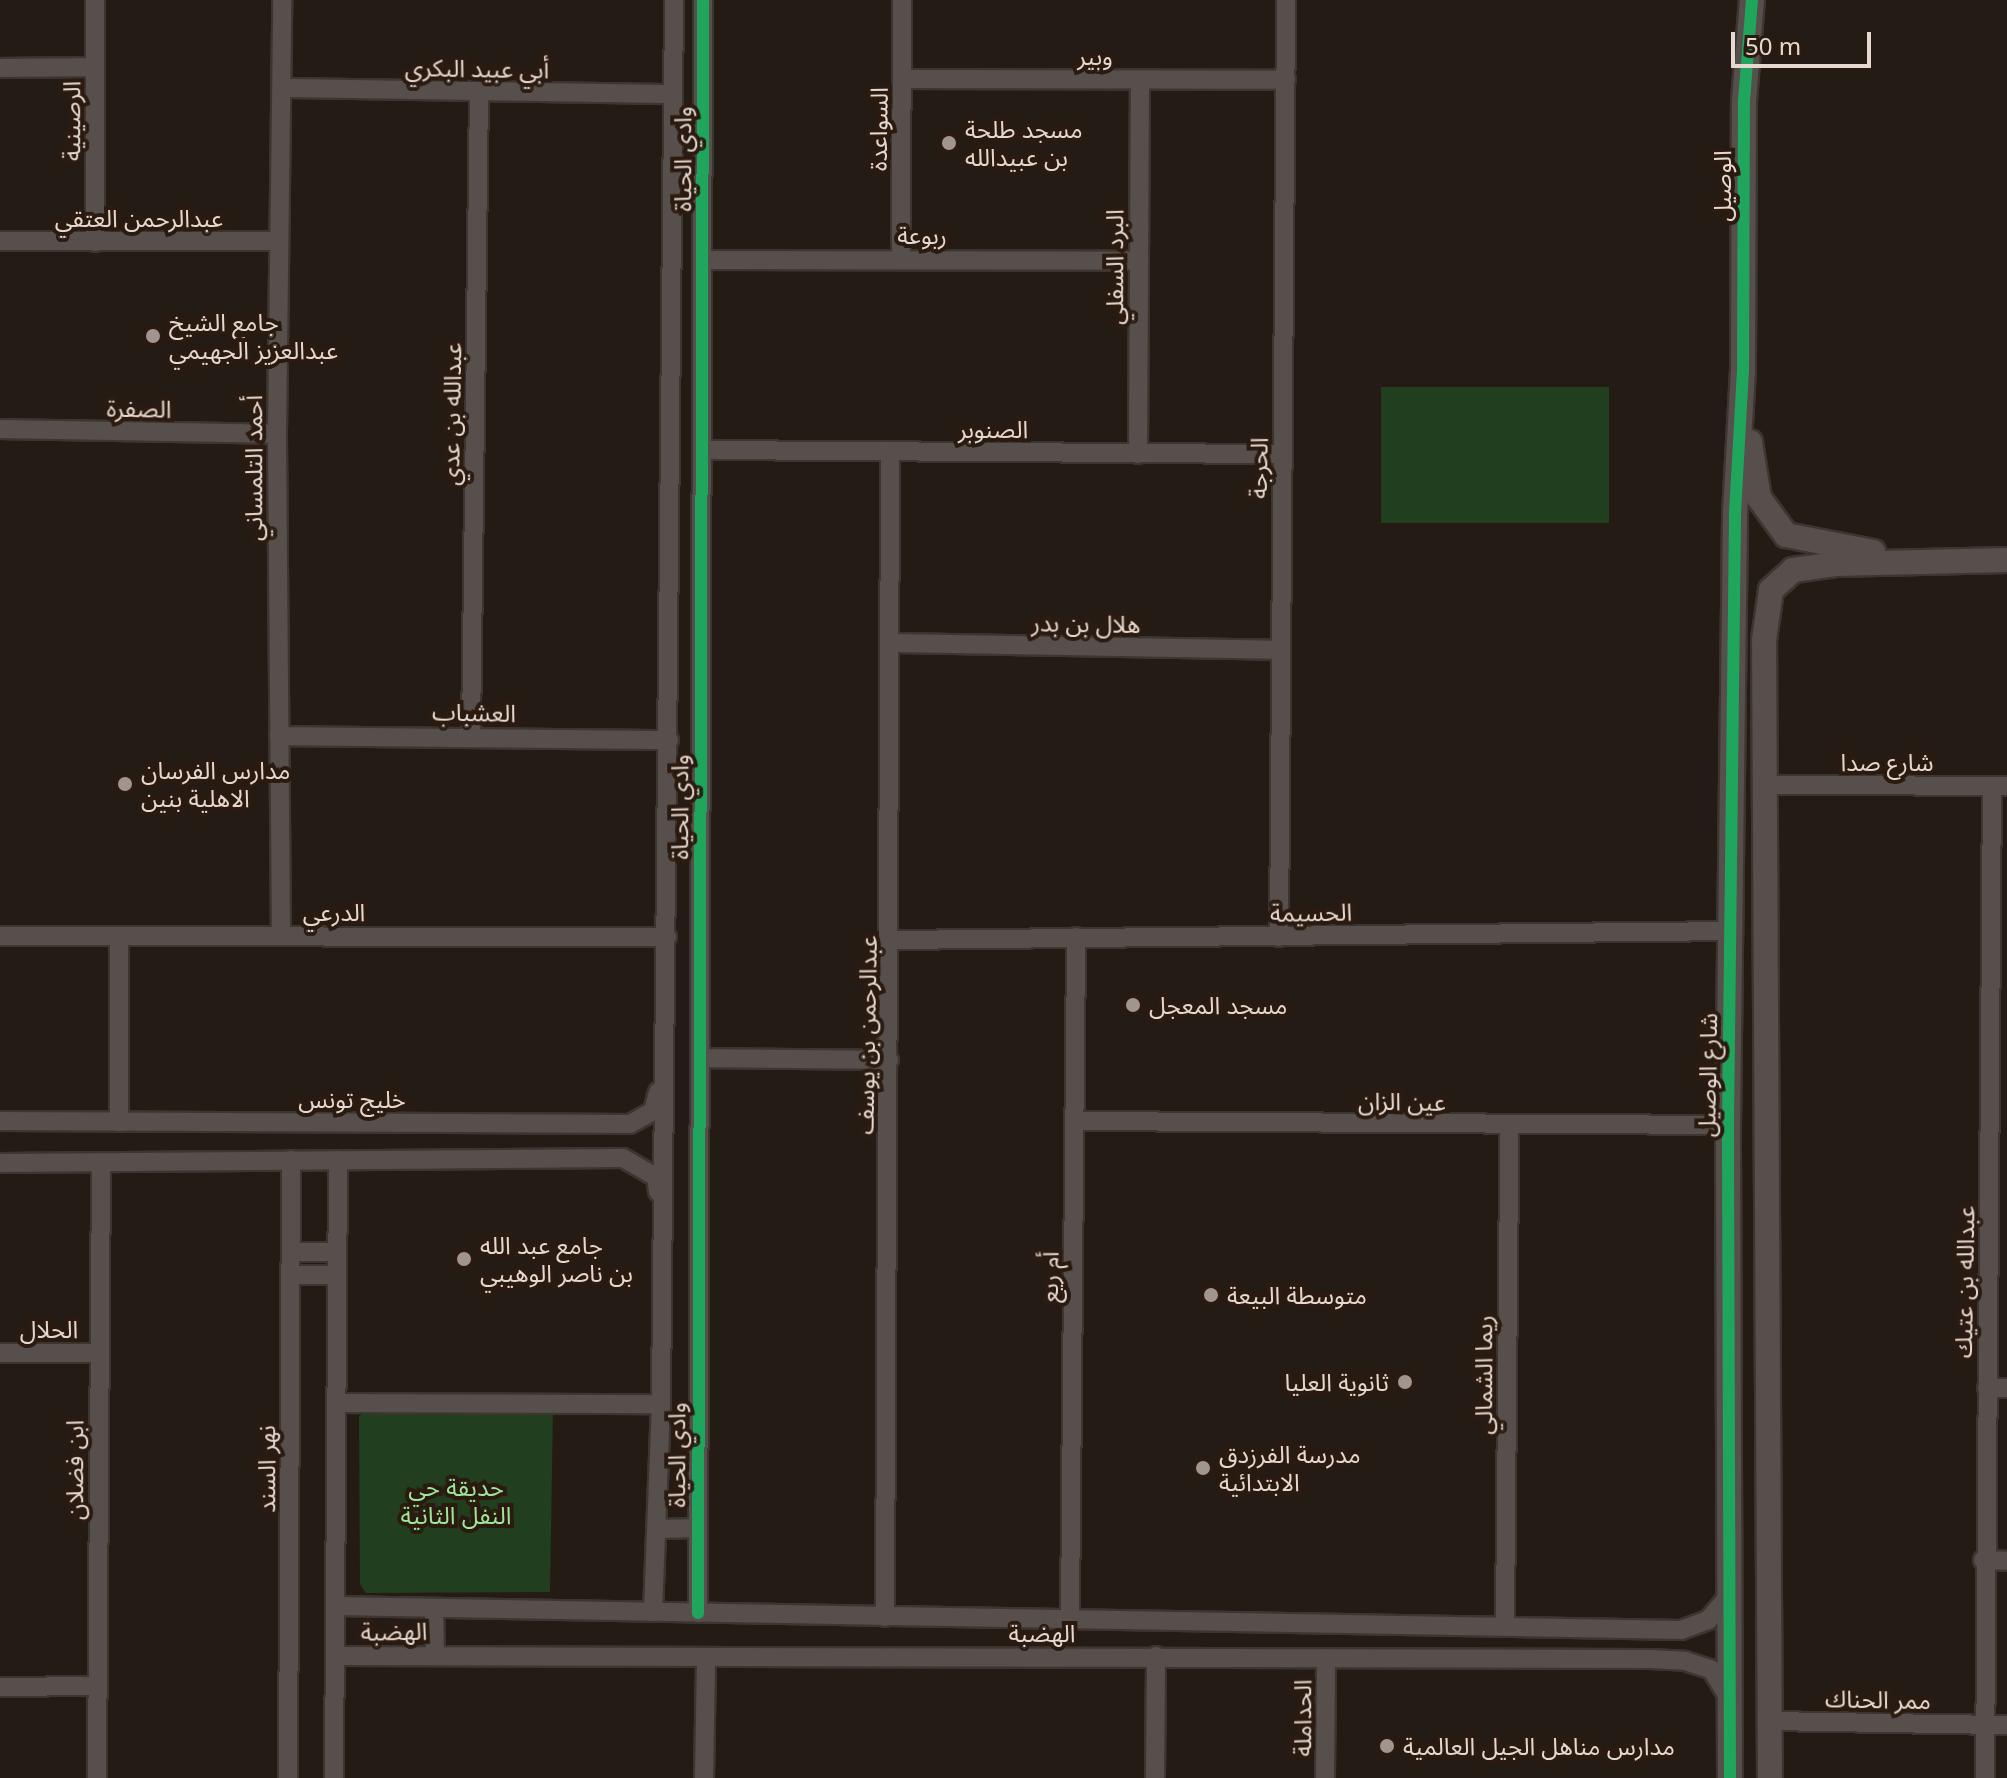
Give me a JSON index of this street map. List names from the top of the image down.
{
  "streets": {
    "street": [
      "وبير",
      "أبي عبيد البكري",
      "الرصينية",
      "السواعدة",
      "وادي الحياة",
      "الوصيل",
      "عبدالرحمن العتقي",
      "ربوعة",
      "البرد السفلي",
      "الصفرة",
      "عبدالله بن عدي",
      "الصنوبر",
      "أحمد التلمساني",
      "الحرجة",
      "هلال بن بدر",
      "العشباب",
      "شارع صدا",
      "الدرعي",
      "الحسيمة",
      "عبدالرحمن بن يوسف",
      "شارع الوصيل",
      "خليج تونس",
      "عين الزان",
      "أم ريع",
      "عبدالله بن عتيك",
      "الحلال",
      "ريما الشمالي",
      "نهر السند",
      "ابن فضلان",
      "الهضبة",
      "ممر الحناك",
      "الحداملة"
    ]
  },
  "crossings": [
    ["وبير", "السواعدة"],
    ["وبير", "البرد السفلي"],
    ["وبير", "الحرجة"],
    ["أبي عبيد البكري", "وادي الحياة"],
    ["أبي عبيد البكري", "عبدالله بن عدي"],
    ["أبي عبيد البكري", "أحمد التلمساني"],
    ["الرصينية", "عبدالرحمن العتقي"],
    ["السواعدة", "ربوعة"],
    ["وادي الحياة", "ربوعة"],
    ["وادي الحياة", "الصنوبر"],
    ["وادي الحياة", "العشباب"],
    ["وادي الحياة", "الدرعي"],
    ["وادي الحياة", "خليج تونس"],
    ["وادي الحياة", "الهضبة"],
    ["الوصيل", "شارع الوصيل"],
    ["عبدالرحمن العتقي", "أحمد التلمساني"],
    ["ربوعة", "البرد السفلي"],
    ["البرد السفلي", "الصنوبر"],
    ["الصفرة", "أحمد التلمساني"],
    ["عبدالله بن عدي", "العشباب"],
    ["الصنوبر", "الحرجة"],
    ["الصنوبر", "عبدالرحمن بن يوسف"],
    ["أحمد التلمساني", "العشباب"],
    ["أحمد التلمساني", "الدرعي"],
    ["الحرجة", "هلال بن بدر"],
    ["الحرجة", "الحسيمة"],
    ["هلال بن بدر", "عبدالرحمن بن يوسف"],
    ["شارع صدا", "عبدالله بن عتيك"],
    ["الحسيمة", "عبدالرحمن بن يوسف"],
    ["الحسيمة", "شارع الوصيل"],
    ["الحسيمة", "أم ريع"],
    ["عبدالرحمن بن يوسف", "الهضبة"],
    ["شارع الوصيل", "عين الزان"],
    ["شارع الوصيل", "الهضبة"],
    ["عين الزان", "أم ريع"],
    ["عين الزان", "ريما الشمالي"],
    ["أم ريع", "الهضبة"],
    ["عبدالله بن عتيك", "ممر الحناك"],
    ["الحلال", "ابن فضلان"],
    ["ريما الشمالي", "الهضبة"],
    ["الهضبة", "الحداملة"]
  ],
  "parks": ["حديقة حي النفل الثانية"],
  "places": [
    "مسجد طلحة بن عبيدالله",
    "جامع الشيخ عبدالعزيز الجهيمي",
    "مدارس الفرسان الاهلية بنين",
    "مسجد المعجل",
    "جامع عبد الله بن ناصر الوهيبي",
    "متوسطة البيعة",
    "ثانوية العليا",
    "مدرسة الفرزدق الابتدائية",
    "مدارس مناهل الجيل العالمية"
  ],
  "scale_bar": "50 m"
}
